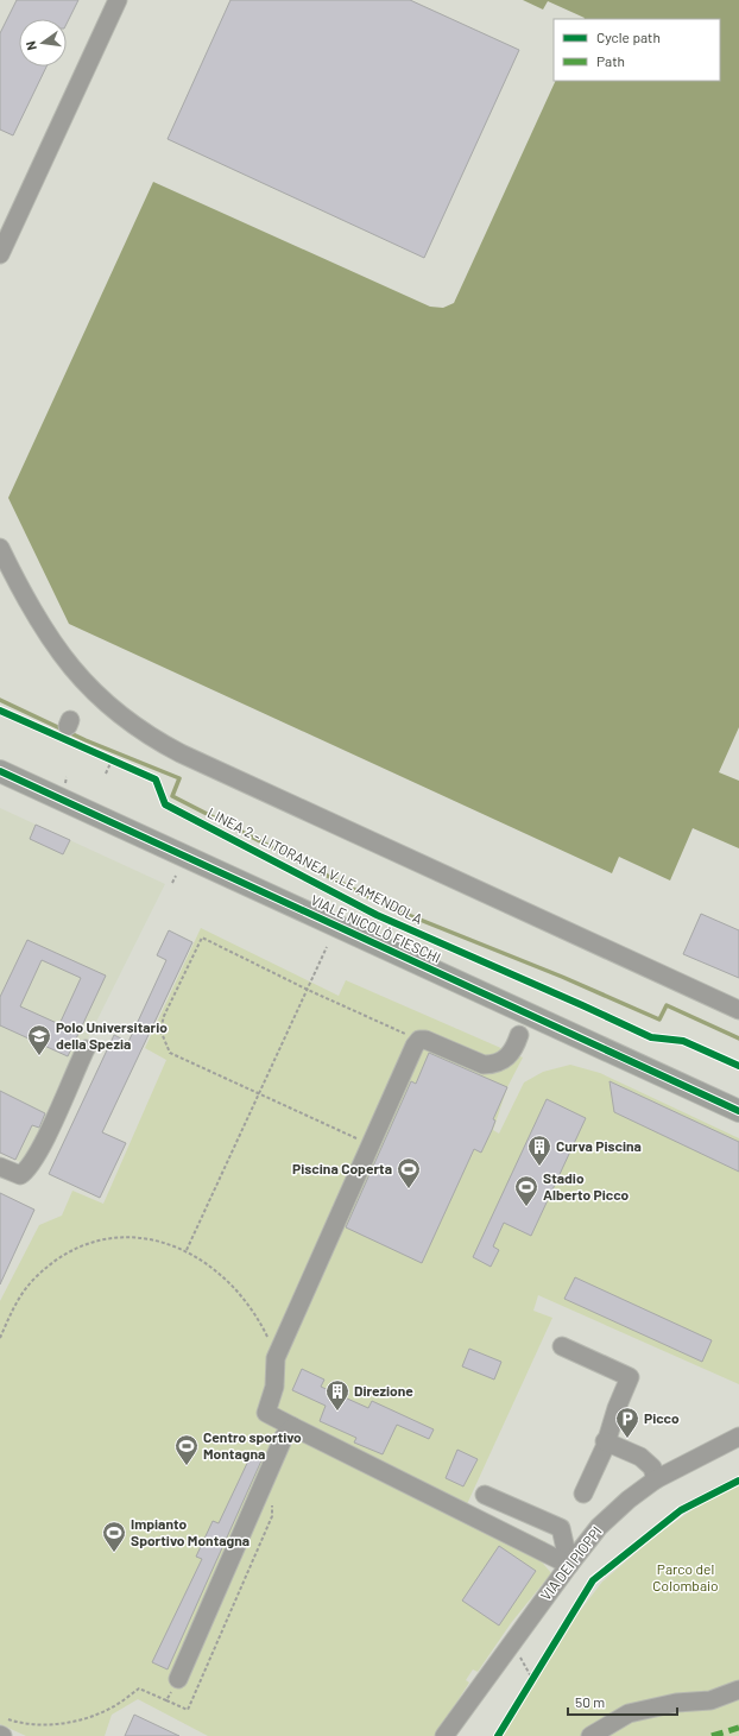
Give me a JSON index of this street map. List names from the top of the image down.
{
  "streets": {
    "main road": ["VIALE NICOLÒ FIESCHI"],
    "street": ["VIA DEI PIOPPI"],
    "cycle path": ["LINEA 2 - LITORANEA V.LE AMENDOLA"]
  },
  "parks": ["Parco del Colombaio"],
  "places": {
    "school or university": ["Polo Universitario della Spezia"],
    "building": ["Curva Piscina", "Direzione"],
    "sports": [
      "Piscina Coperta",
      "Stadio Alberto Picco",
      "Centro sportivo Montagna",
      "Impianto Sportivo Montagna"
    ],
    "parking": ["Picco"]
  },
  "legend": ["Cycle path", "Path"],
  "scale_bar": "50 m",
  "north": "left"
}
